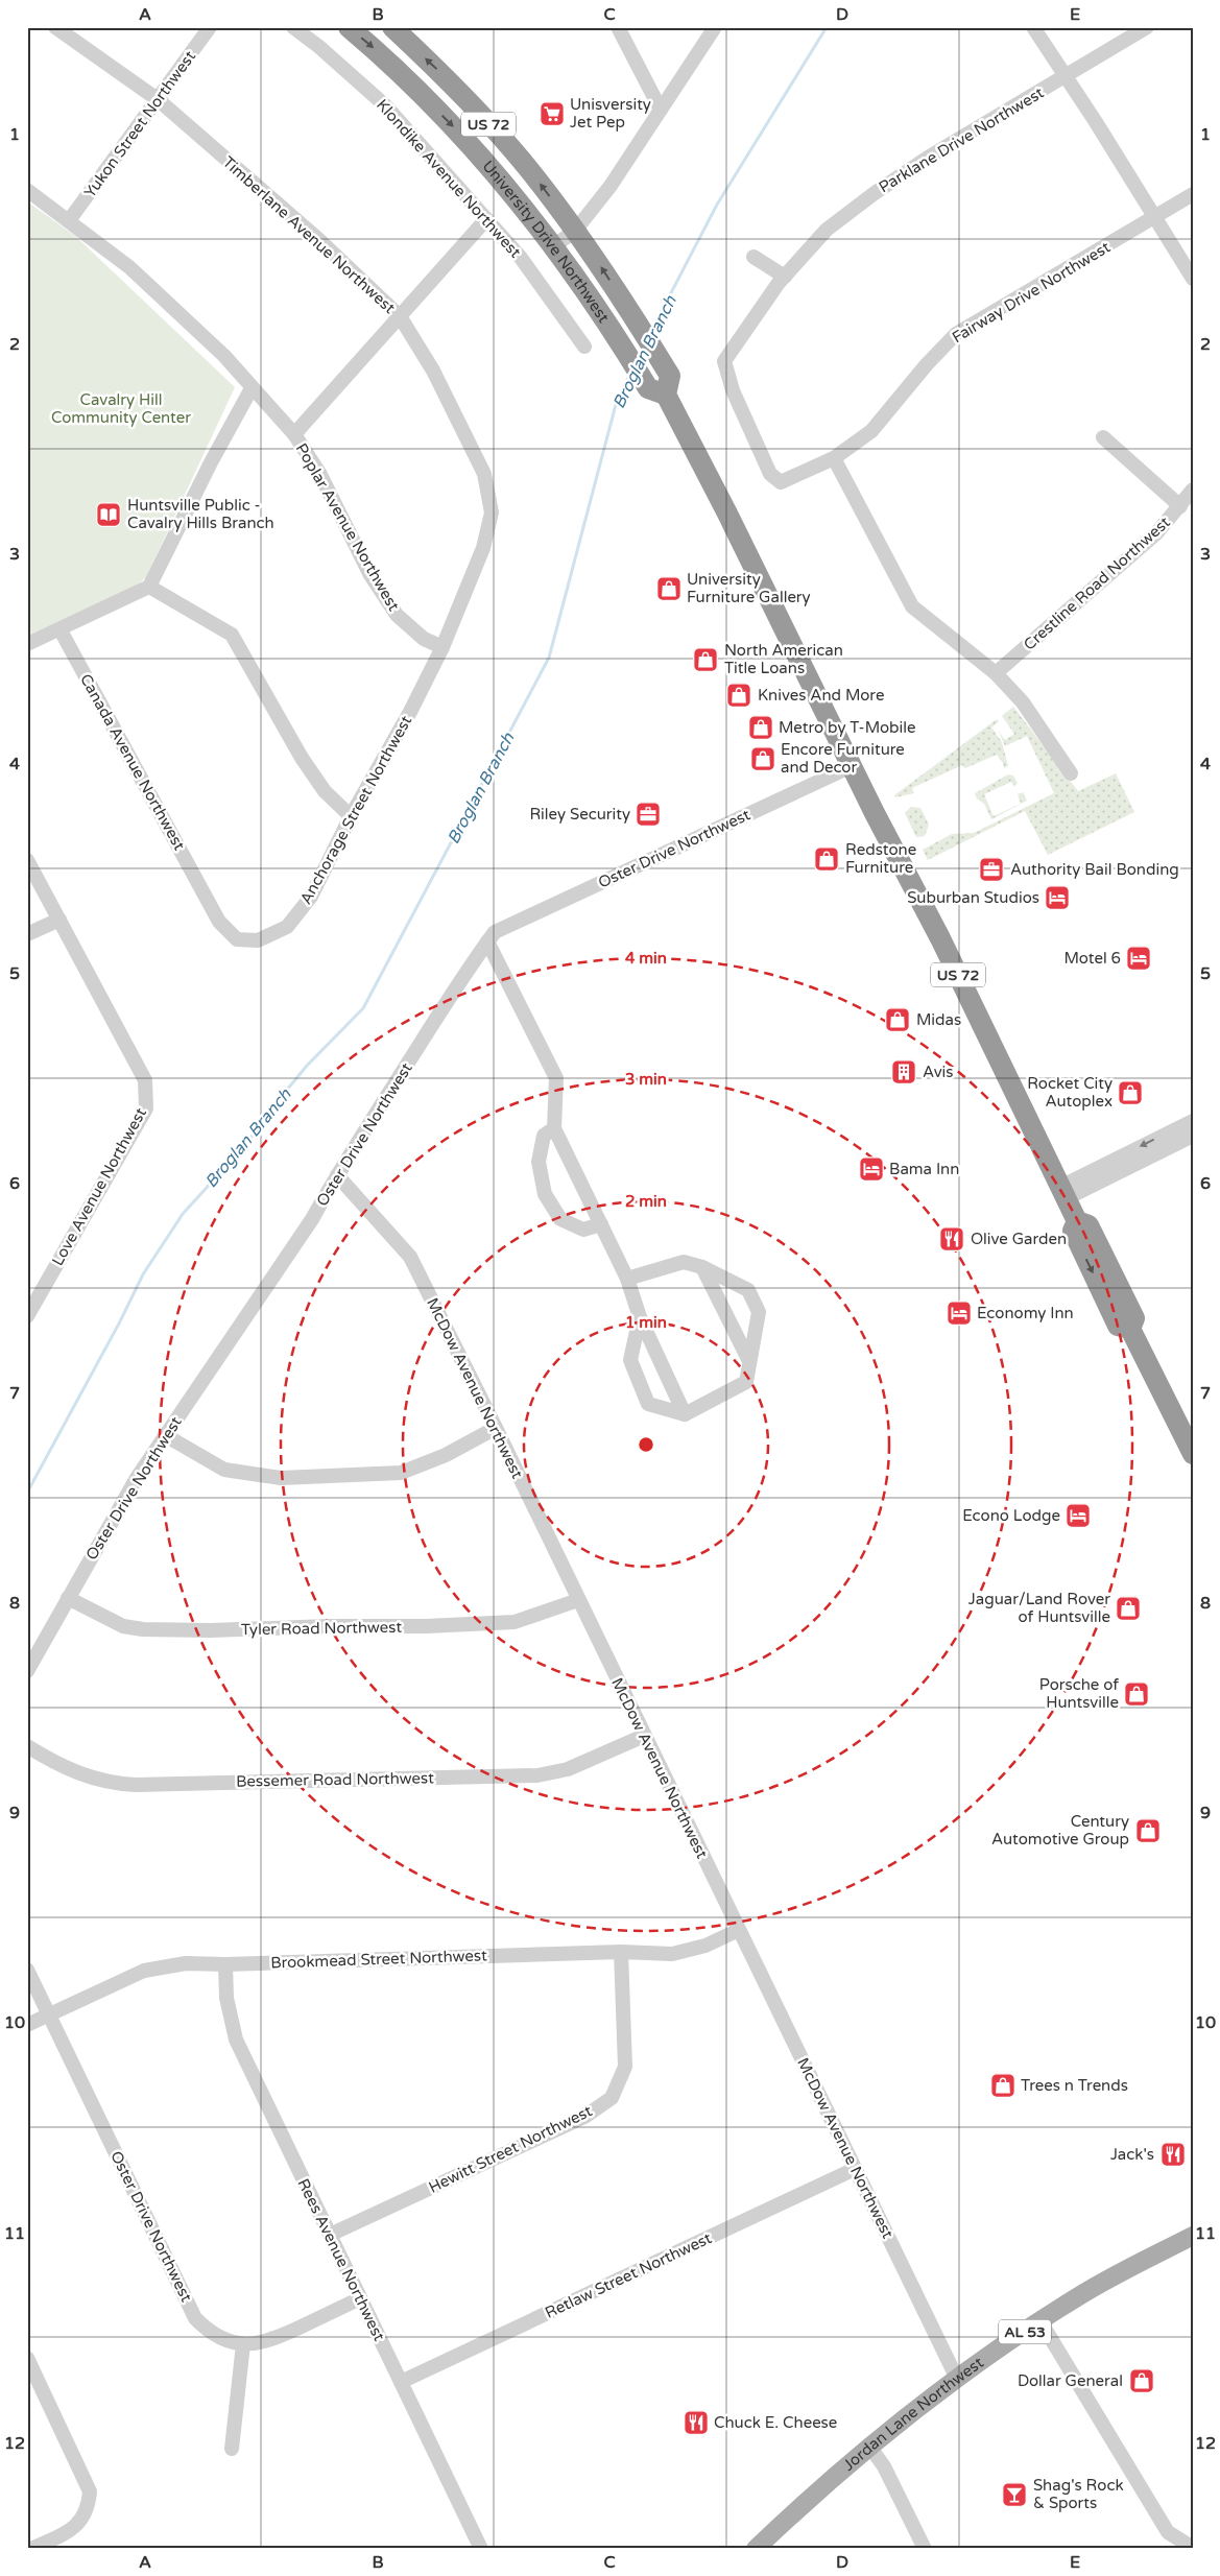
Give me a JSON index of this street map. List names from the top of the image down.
{
  "streets": {
    "highway": ["US 72", "University Drive Northwest"],
    "main road": ["AL 53", "Jordan Lane Northwest"],
    "street": [
      "Yukon Street Northwest",
      "Parklane Drive Northwest",
      "Klondike Avenue Northwest",
      "Timberlane Avenue Northwest",
      "Fairway Drive Northwest",
      "Poplar Avenue Northwest",
      "Crestline Road Northwest",
      "Canada Avenue Northwest",
      "Anchorage Street Northwest",
      "Oster Drive Northwest",
      "Love Avenue Northwest",
      "McDow Avenue Northwest",
      "Tyler Road Northwest",
      "Bessemer Road Northwest",
      "Brookmead Street Northwest",
      "Hewitt Street Northwest",
      "Rees Avenue Northwest",
      "Retlaw Street Northwest"
    ]
  },
  "crossings": [
    ["Yukon Street Northwest", "Timberlane Avenue Northwest"],
    ["Yukon Street Northwest", "Poplar Avenue Northwest"],
    ["Parklane Drive Northwest", "Fairway Drive Northwest"],
    ["Timberlane Avenue Northwest", "Poplar Avenue Northwest"],
    ["Timberlane Avenue Northwest", "Anchorage Street Northwest"],
    ["University Drive Northwest", "Oster Drive Northwest"],
    ["Poplar Avenue Northwest", "Anchorage Street Northwest"],
    ["Canada Avenue Northwest", "Anchorage Street Northwest"],
    ["Oster Drive Northwest", "McDow Avenue Northwest"],
    ["Oster Drive Northwest", "Tyler Road Northwest"],
    ["Oster Drive Northwest", "Brookmead Street Northwest"],
    ["Oster Drive Northwest", "Rees Avenue Northwest"],
    ["McDow Avenue Northwest", "Tyler Road Northwest"],
    ["McDow Avenue Northwest", "Bessemer Road Northwest"],
    ["McDow Avenue Northwest", "Brookmead Street Northwest"],
    ["McDow Avenue Northwest", "Retlaw Street Northwest"],
    ["McDow Avenue Northwest", "Jordan Lane Northwest"],
    ["Brookmead Street Northwest", "Hewitt Street Northwest"],
    ["Brookmead Street Northwest", "Rees Avenue Northwest"],
    ["Hewitt Street Northwest", "Rees Avenue Northwest"],
    ["Rees Avenue Northwest", "Retlaw Street Northwest"]
  ],
  "water": ["Broglan Branch"],
  "parks": ["Cavalry Hill Community Center"],
  "places": {
    "supermarket": ["Unisversity Jet Pep"],
    "library": ["Huntsville Public - Cavalry Hills Branch"],
    "shop": [
      "University Furniture Gallery",
      "North American Title Loans",
      "Knives And More",
      "Metro by T-Mobile",
      "Encore Furniture and Decor",
      "Redstone Furniture",
      "Midas",
      "Rocket City Autoplex",
      "Jaguar/Land Rover of Huntsville",
      "Porsche of Huntsville",
      "Century Automotive Group",
      "Trees n Trends",
      "Dollar General"
    ],
    "office": ["Riley Security", "Authority Bail Bonding"],
    "hotel": [
      "Suburban Studios",
      "Motel 6",
      "Bama Inn",
      "Economy Inn",
      "Econo Lodge"
    ],
    "building": ["Avis"],
    "restaurant": ["Olive Garden", "Jack's", "Chuck E. Cheese"],
    "bar": ["Shag's Rock & Sports"]
  },
  "grid": {
    "columns": [
      "A",
      "B",
      "C",
      "D",
      "E"
    ],
    "rows": [
      "1",
      "2",
      "3",
      "4",
      "5",
      "6",
      "7",
      "8",
      "9",
      "10",
      "11",
      "12"
    ]
  },
  "rings": [
    "4 min",
    "3 min",
    "2 min",
    "1 min"
  ]
}
